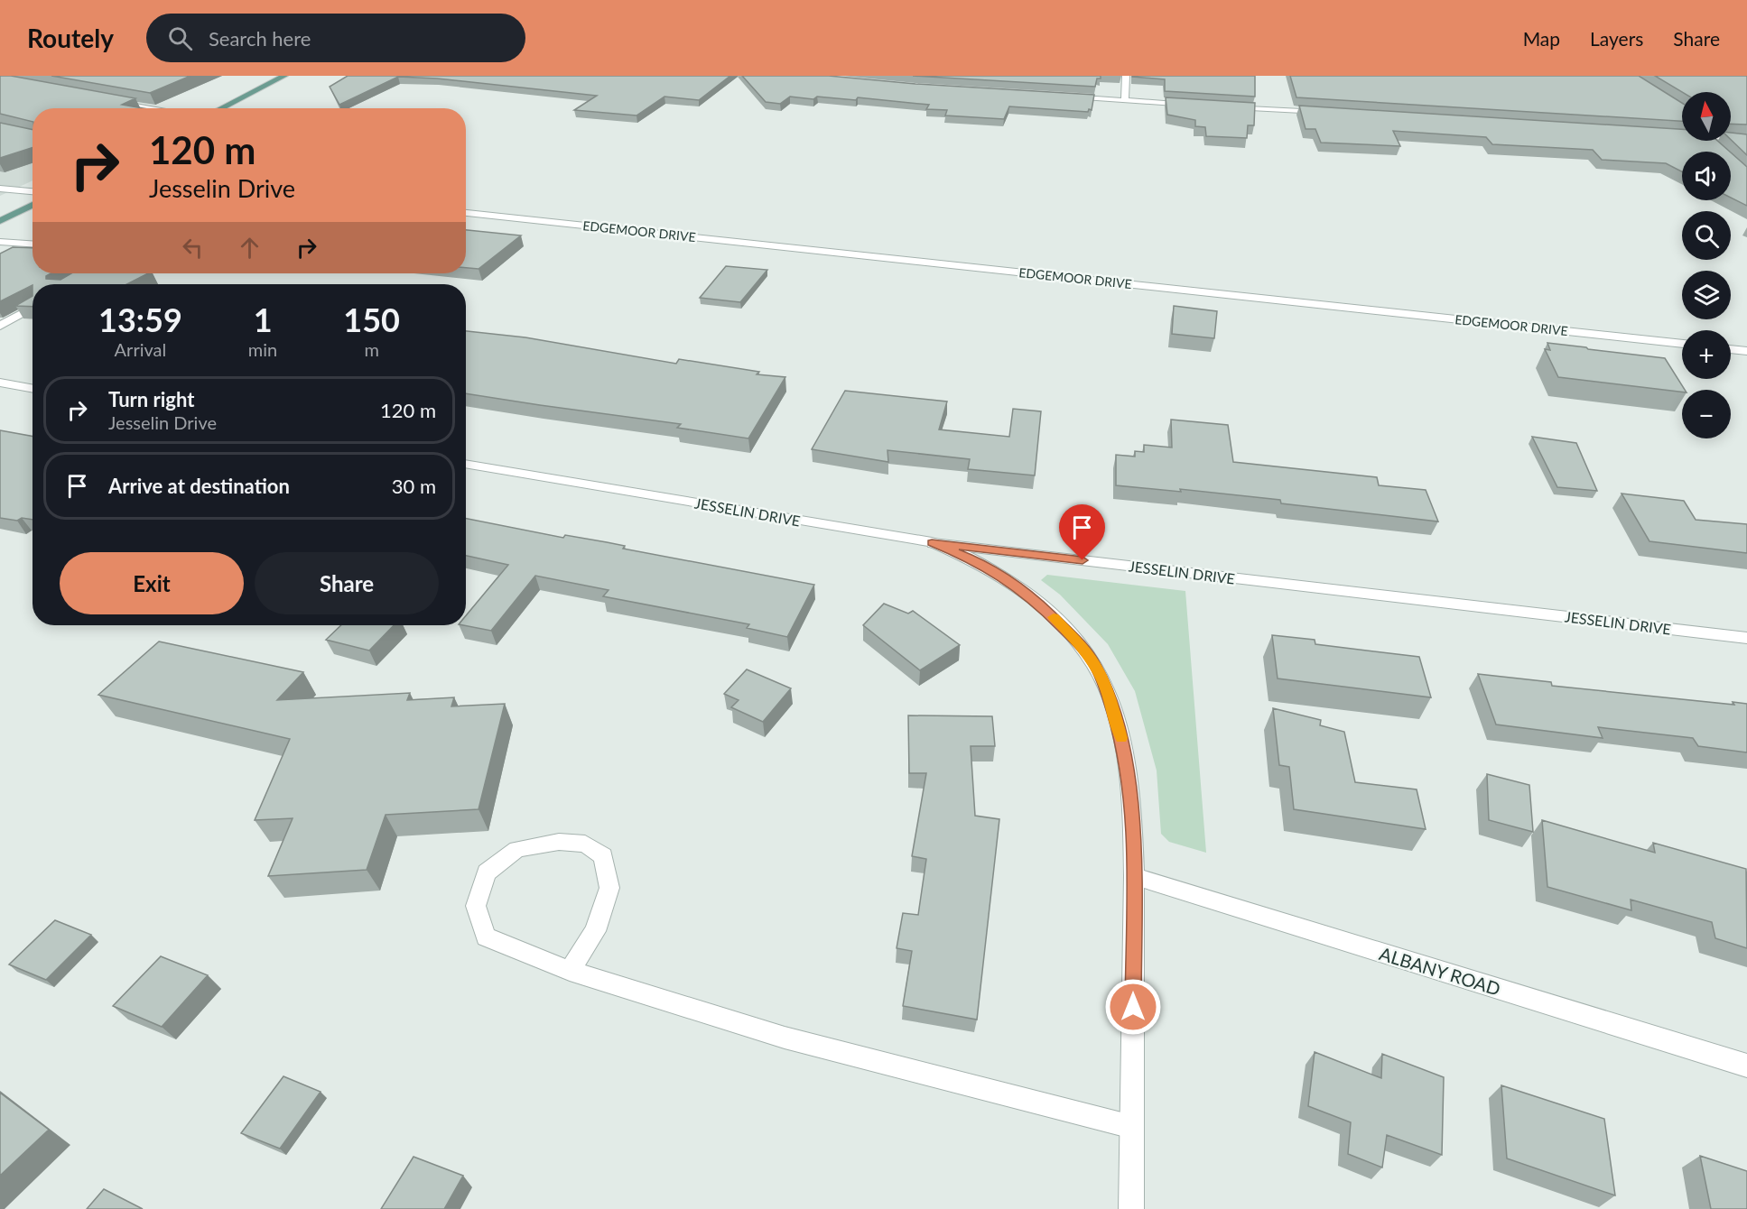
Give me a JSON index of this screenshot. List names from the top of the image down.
{
  "streets": {
    "street": ["EDGEMOOR DRIVE", "JESSELIN DRIVE", "ALBANY ROAD"]
  },
  "north": "top",
  "page": {
    "header": "Routely",
    "search": "Search here",
    "nav": ["Map", "Layers", "Share"],
    "map_buttons": ["+", "−"],
    "turn": ["120 m", "Jesselin Drive"],
    "eta": [
      "13:59",
      "Arrival",
      "1",
      "min",
      "150",
      "m"
    ],
    "list": [
      {
        "name": "Turn right",
        "note": "Jesselin Drive",
        "value": "120 m"
      },
      {
        "name": "Arrive at destination",
        "value": "30 m"
      }
    ],
    "buttons": ["Exit", "Share"]
  }
}
